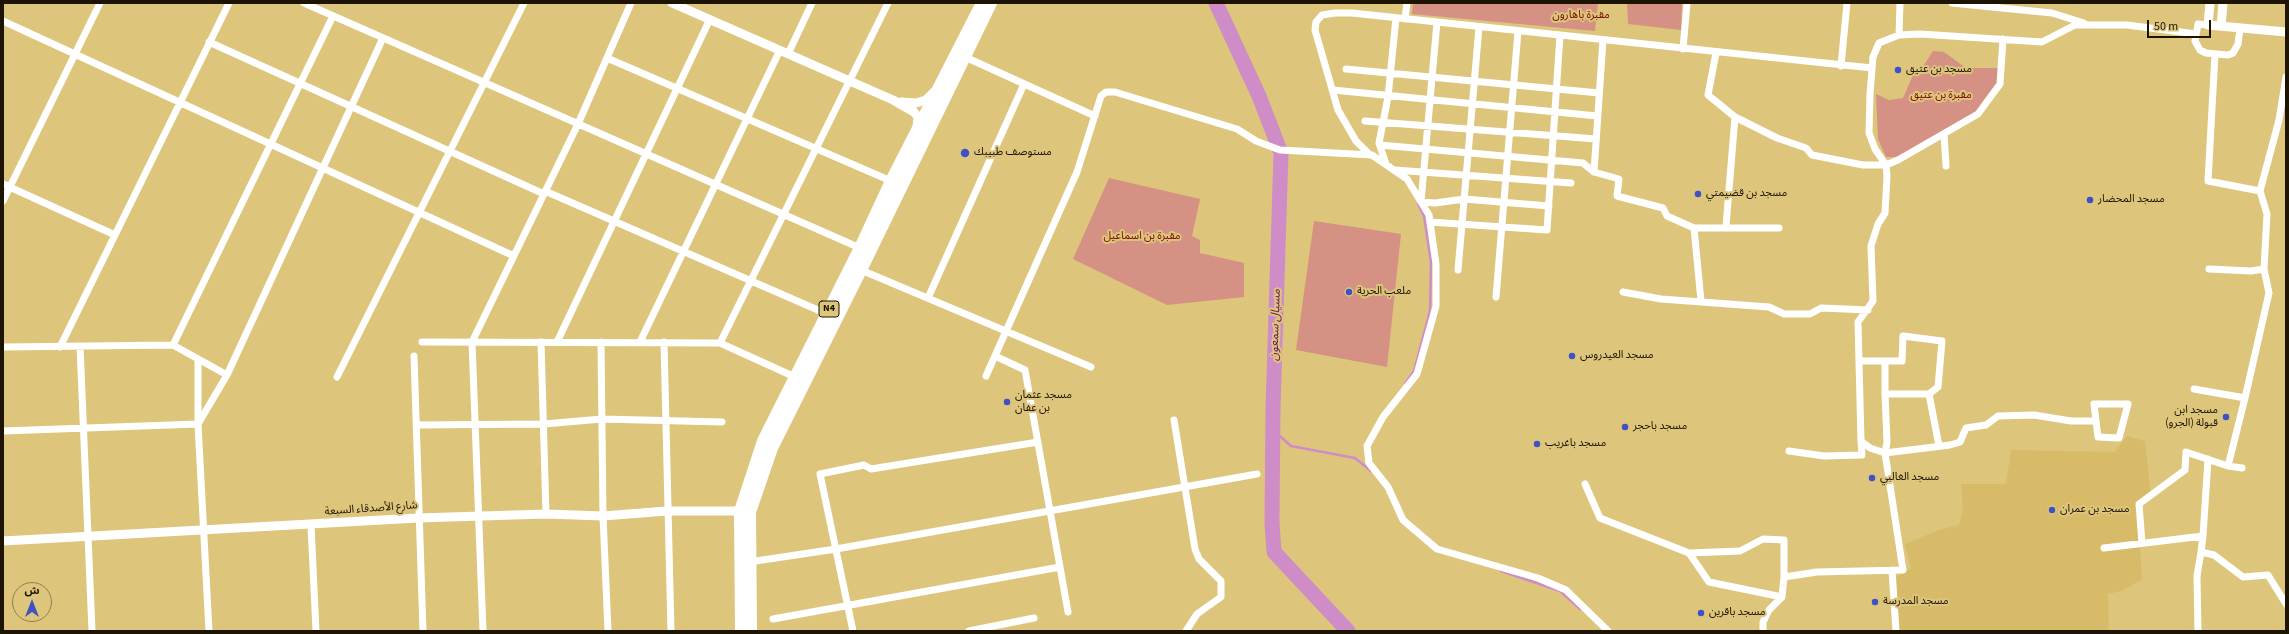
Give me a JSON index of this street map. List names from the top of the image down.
{
  "streets": {
    "highway": ["N4"],
    "street": ["شارع الأصدقاء السبعة"]
  },
  "crossings": [
    ["N4", "شارع الأصدقاء السبعة"]
  ],
  "water": ["مسيال سمعون"],
  "parks": ["مقبرة باهارون", "مقبرة بن عتيق", "مقبرة بن اسماعيل"],
  "places": [
    "مسجد بن عتيق",
    "مستوصف طبيبك",
    "مسجد بن قضيمتي",
    "مسجد المحضار",
    "ملعب الحرية",
    "مسجد العيدروس",
    "مسجد عثمان بن عفان",
    "مسجد ابن قبولة (الجرو)",
    "مسجد باحجر",
    "مسجد باغريب",
    "مسجد الغالبي",
    "مسجد بن عمران",
    "مسجد المدرسة",
    "مسجد باقرين"
  ],
  "scale_bar": "50 m",
  "north": "top"
}
